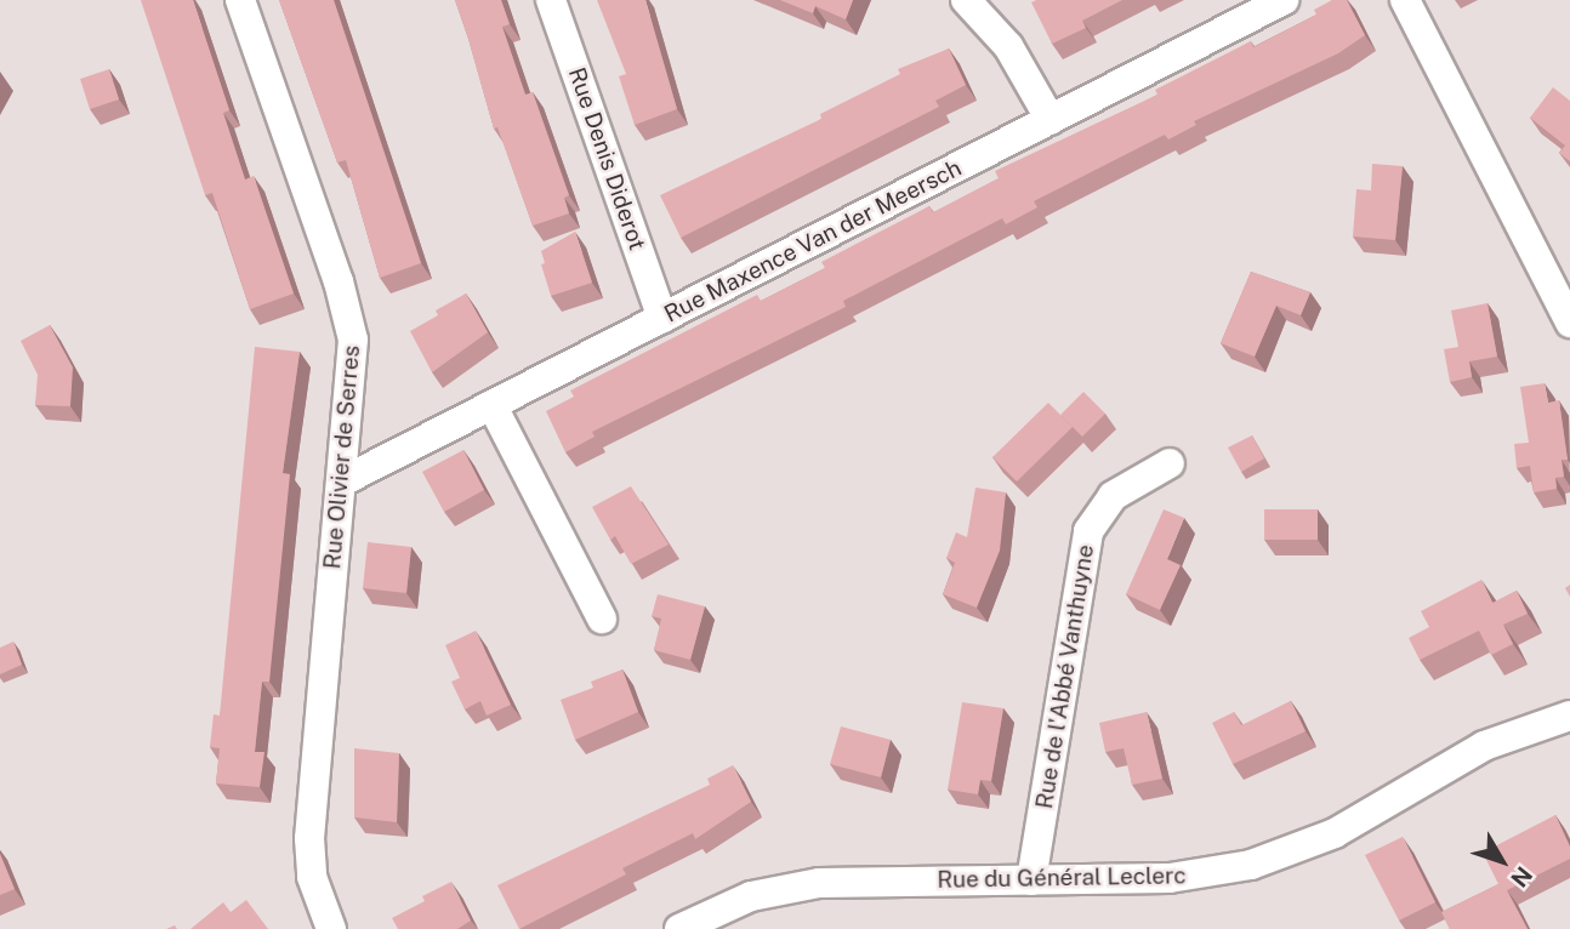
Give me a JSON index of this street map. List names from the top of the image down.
{
  "streets": {
    "street": [
      "Rue Denis Diderot",
      "Rue Maxence Van der Meersch",
      "Rue Olivier de Serres",
      "Rue de l'Abbé Vanthuyne",
      "Rue du Général Leclerc"
    ]
  },
  "crossings": [
    ["Rue Denis Diderot", "Rue Maxence Van der Meersch"],
    ["Rue Maxence Van der Meersch", "Rue Olivier de Serres"],
    ["Rue de l'Abbé Vanthuyne", "Rue du Général Leclerc"]
  ],
  "north": "bottom right"
}
